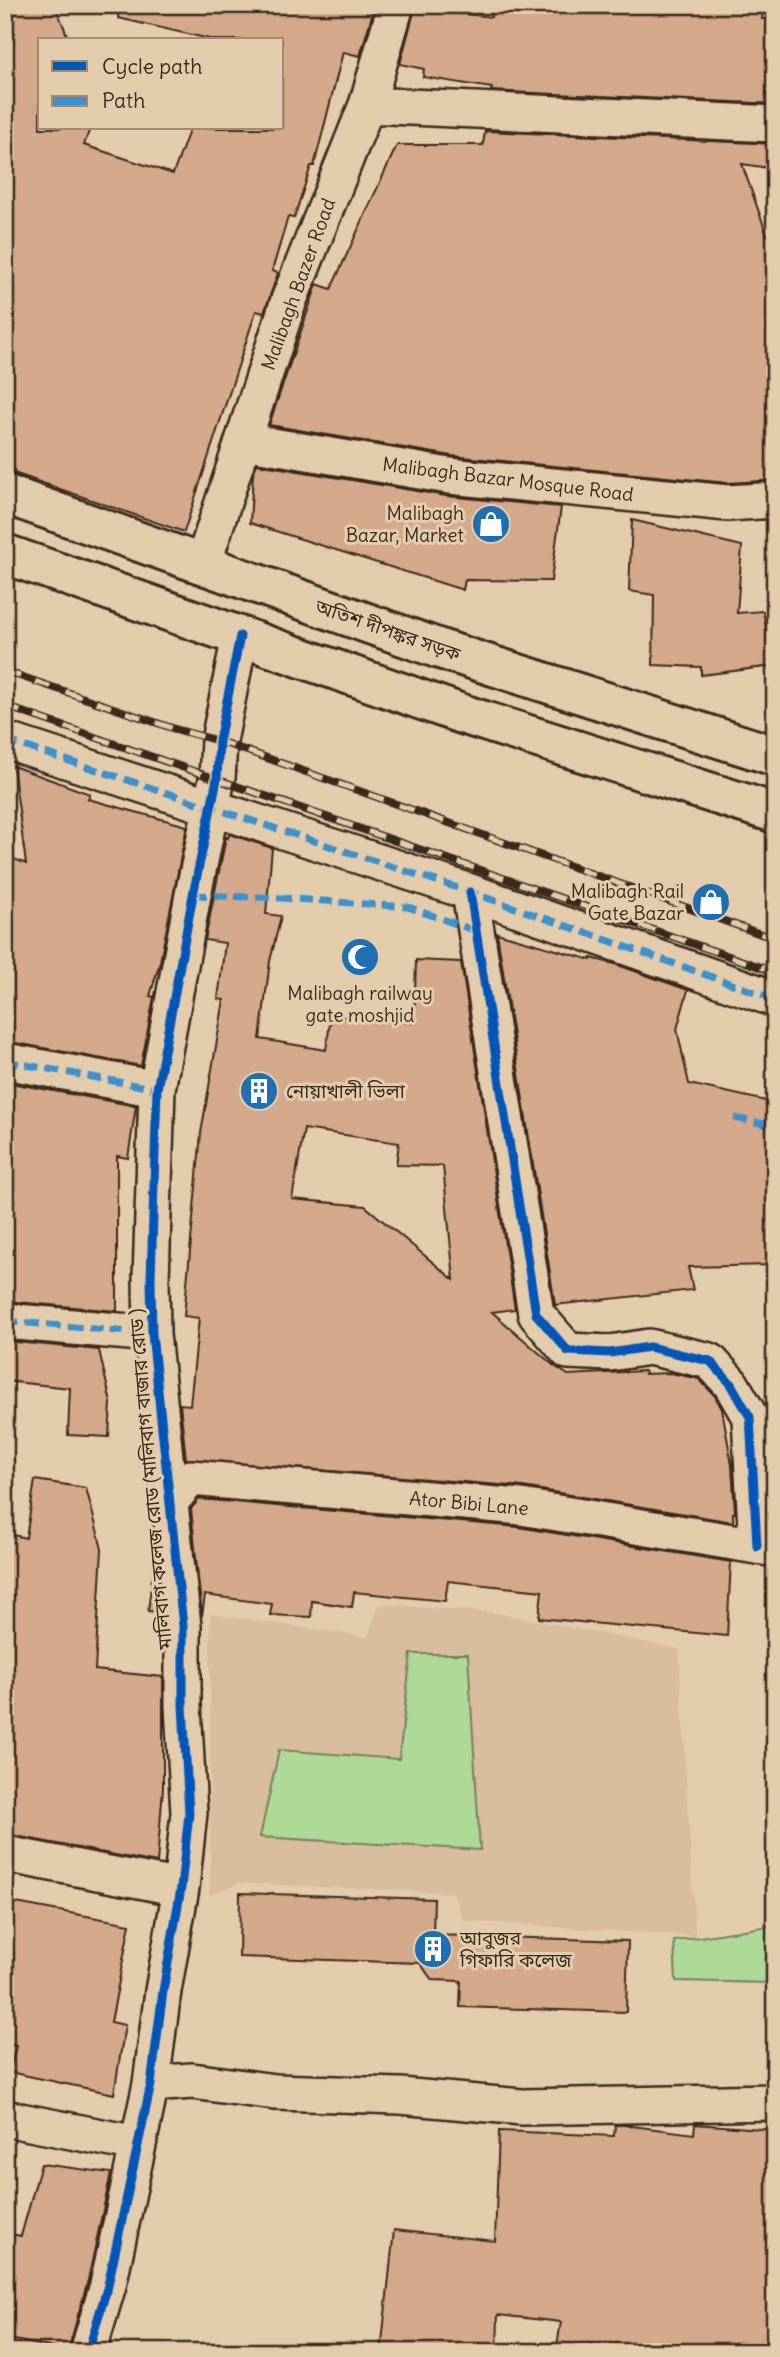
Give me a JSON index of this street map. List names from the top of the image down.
{
  "streets": {
    "main road": ["অতিশ দীপঙ্কর সড়ক"],
    "street": [
      "Malibagh Bazer Road",
      "Malibagh Bazar Mosque Road",
      "মালিবাগ কলেজ রোড (মালিবাগ বাজার রোড )",
      "Ator Bibi Lane"
    ]
  },
  "crossings": [
    ["Malibagh Bazer Road", "Malibagh Bazar Mosque Road"],
    ["Malibagh Bazer Road", "অতিশ দীপঙ্কর সড়ক"],
    ["মালিবাগ কলেজ রোড (মালিবাগ বাজার রোড )", "Ator Bibi Lane"]
  ],
  "places": {
    "shop": ["Malibagh Bazar, Market", "Malibagh Rail Gate Bazar"],
    "mosque": ["Malibagh railway gate moshjid"],
    "building": ["নোয়াখালী ভিলা", "আবুজর গিফারি কলেজ"]
  },
  "legend": ["Cycle path", "Path"]
}
